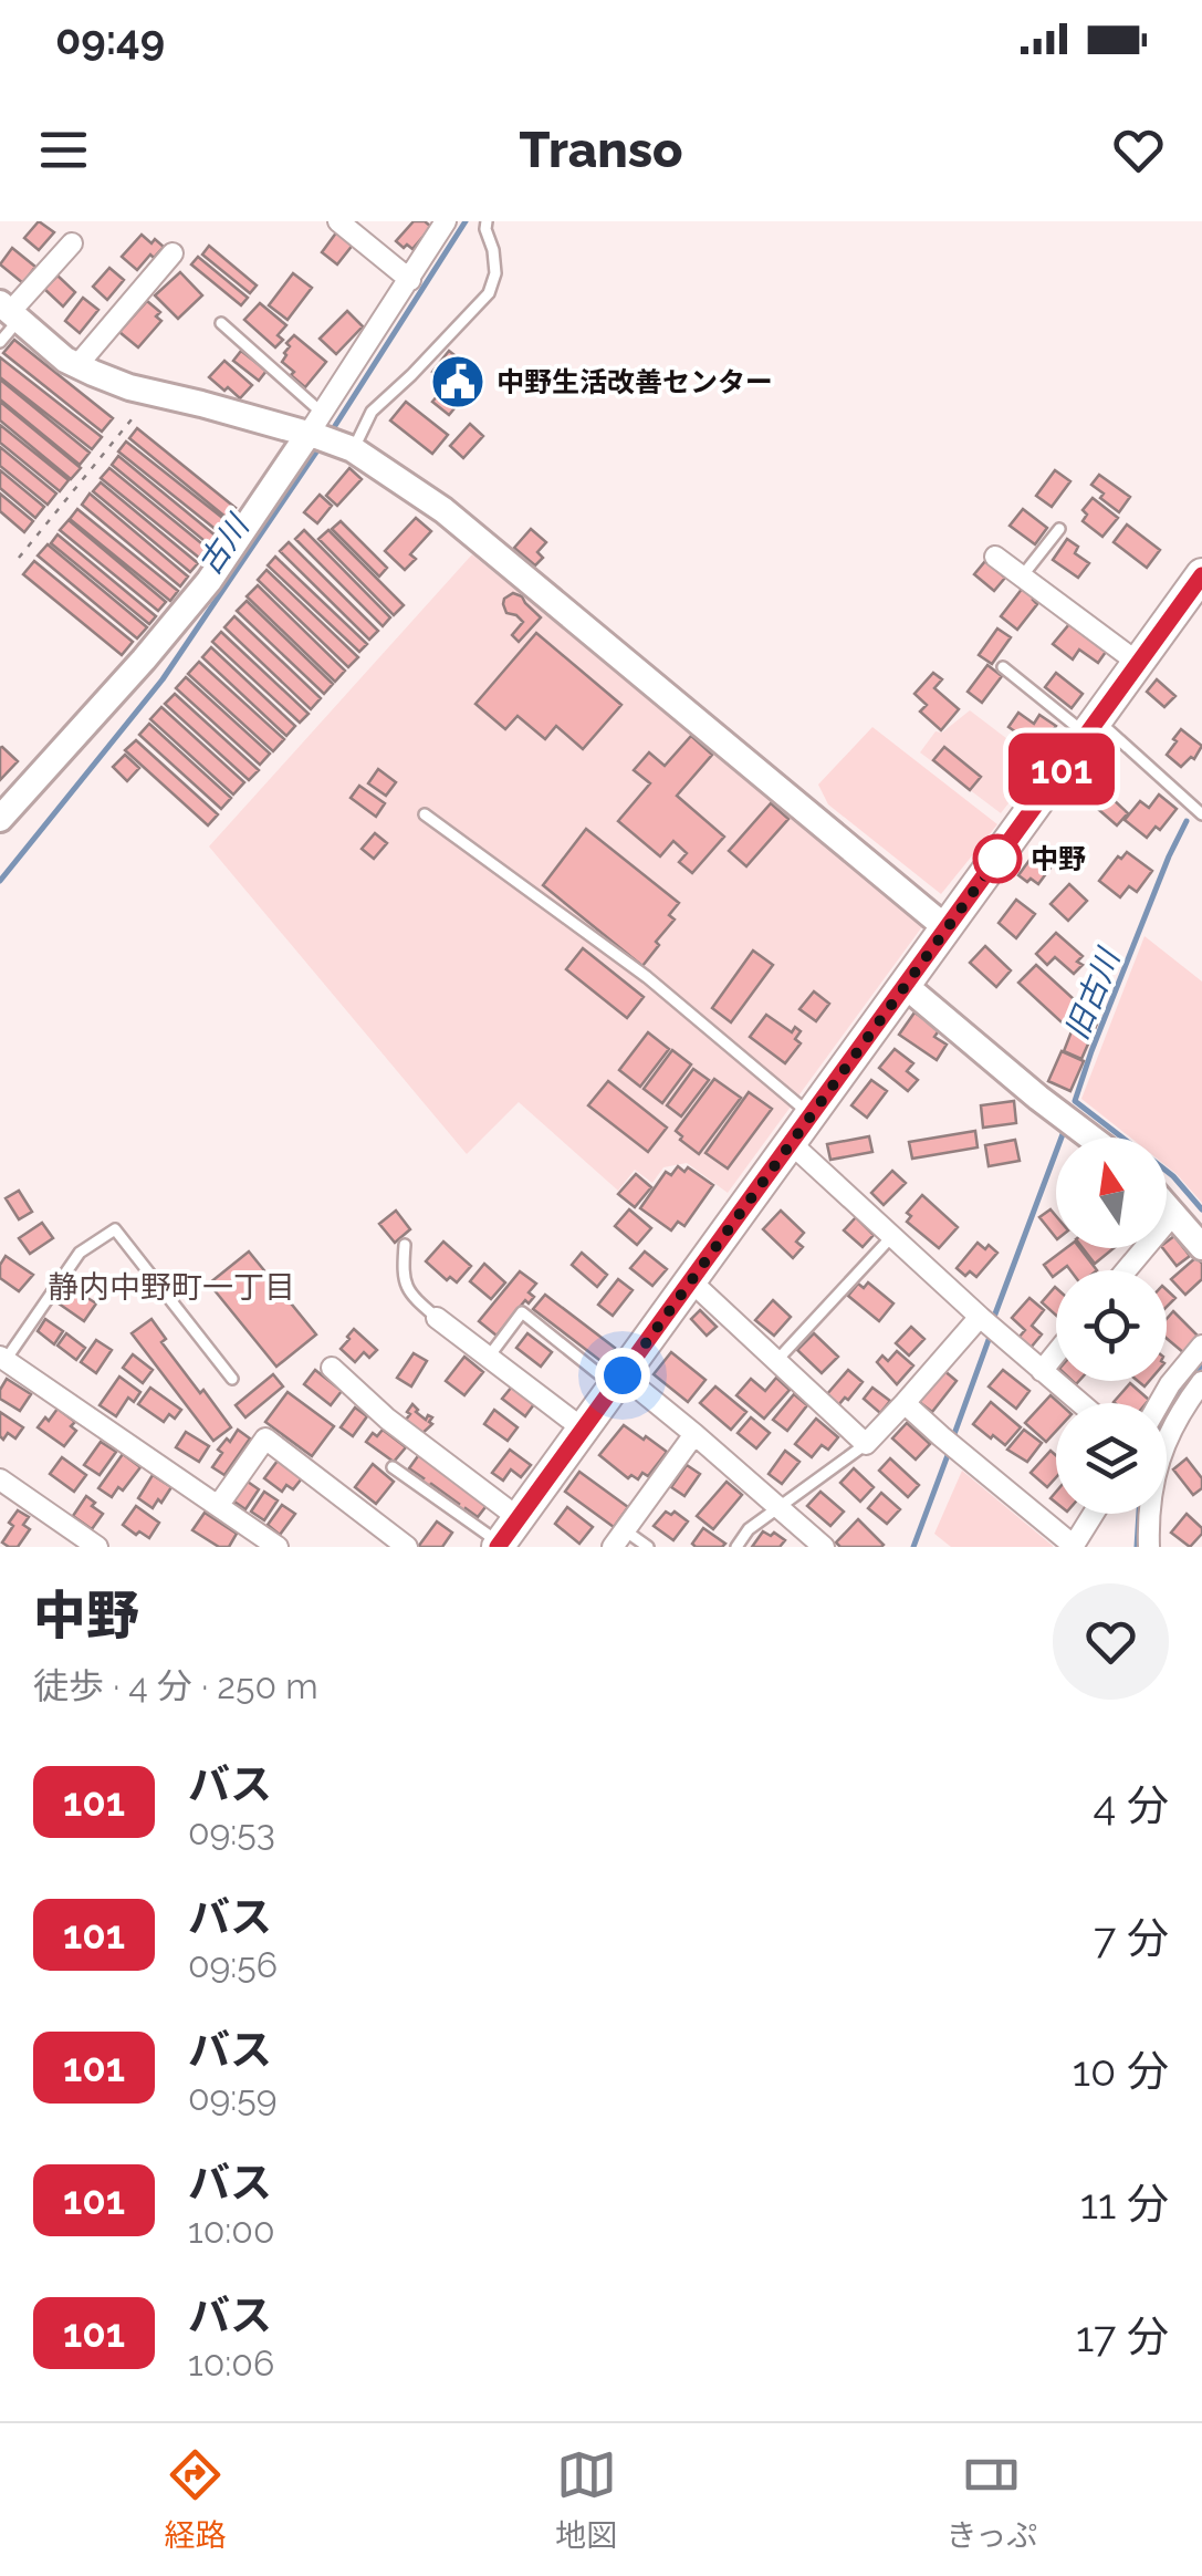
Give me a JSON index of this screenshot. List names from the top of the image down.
{
  "districts": ["静内中野町一丁目"],
  "water": ["古川", "旧古川"],
  "places": {
    "public building": ["中野生活改善センター"],
    "other": ["中野"]
  },
  "lines": ["bus line 101"],
  "north": "top",
  "page": {
    "status": "09:49",
    "header": "Transo",
    "on_map": "101",
    "heading": ["中野", "徒歩 · 4 分 · 250 m"],
    "list": [
      {
        "mark": "101",
        "name": "バス",
        "note": "09:53",
        "value": "4 分"
      },
      {
        "mark": "101",
        "name": "バス",
        "note": "09:56",
        "value": "7 分"
      },
      {
        "mark": "101",
        "name": "バス",
        "note": "09:59",
        "value": "10 分"
      },
      {
        "mark": "101",
        "name": "バス",
        "note": "10:00",
        "value": "11 分"
      },
      {
        "mark": "101",
        "name": "バス",
        "note": "10:06",
        "value": "17 分"
      }
    ],
    "tabs": ["経路", "地図", "きっぷ"]
  }
}
